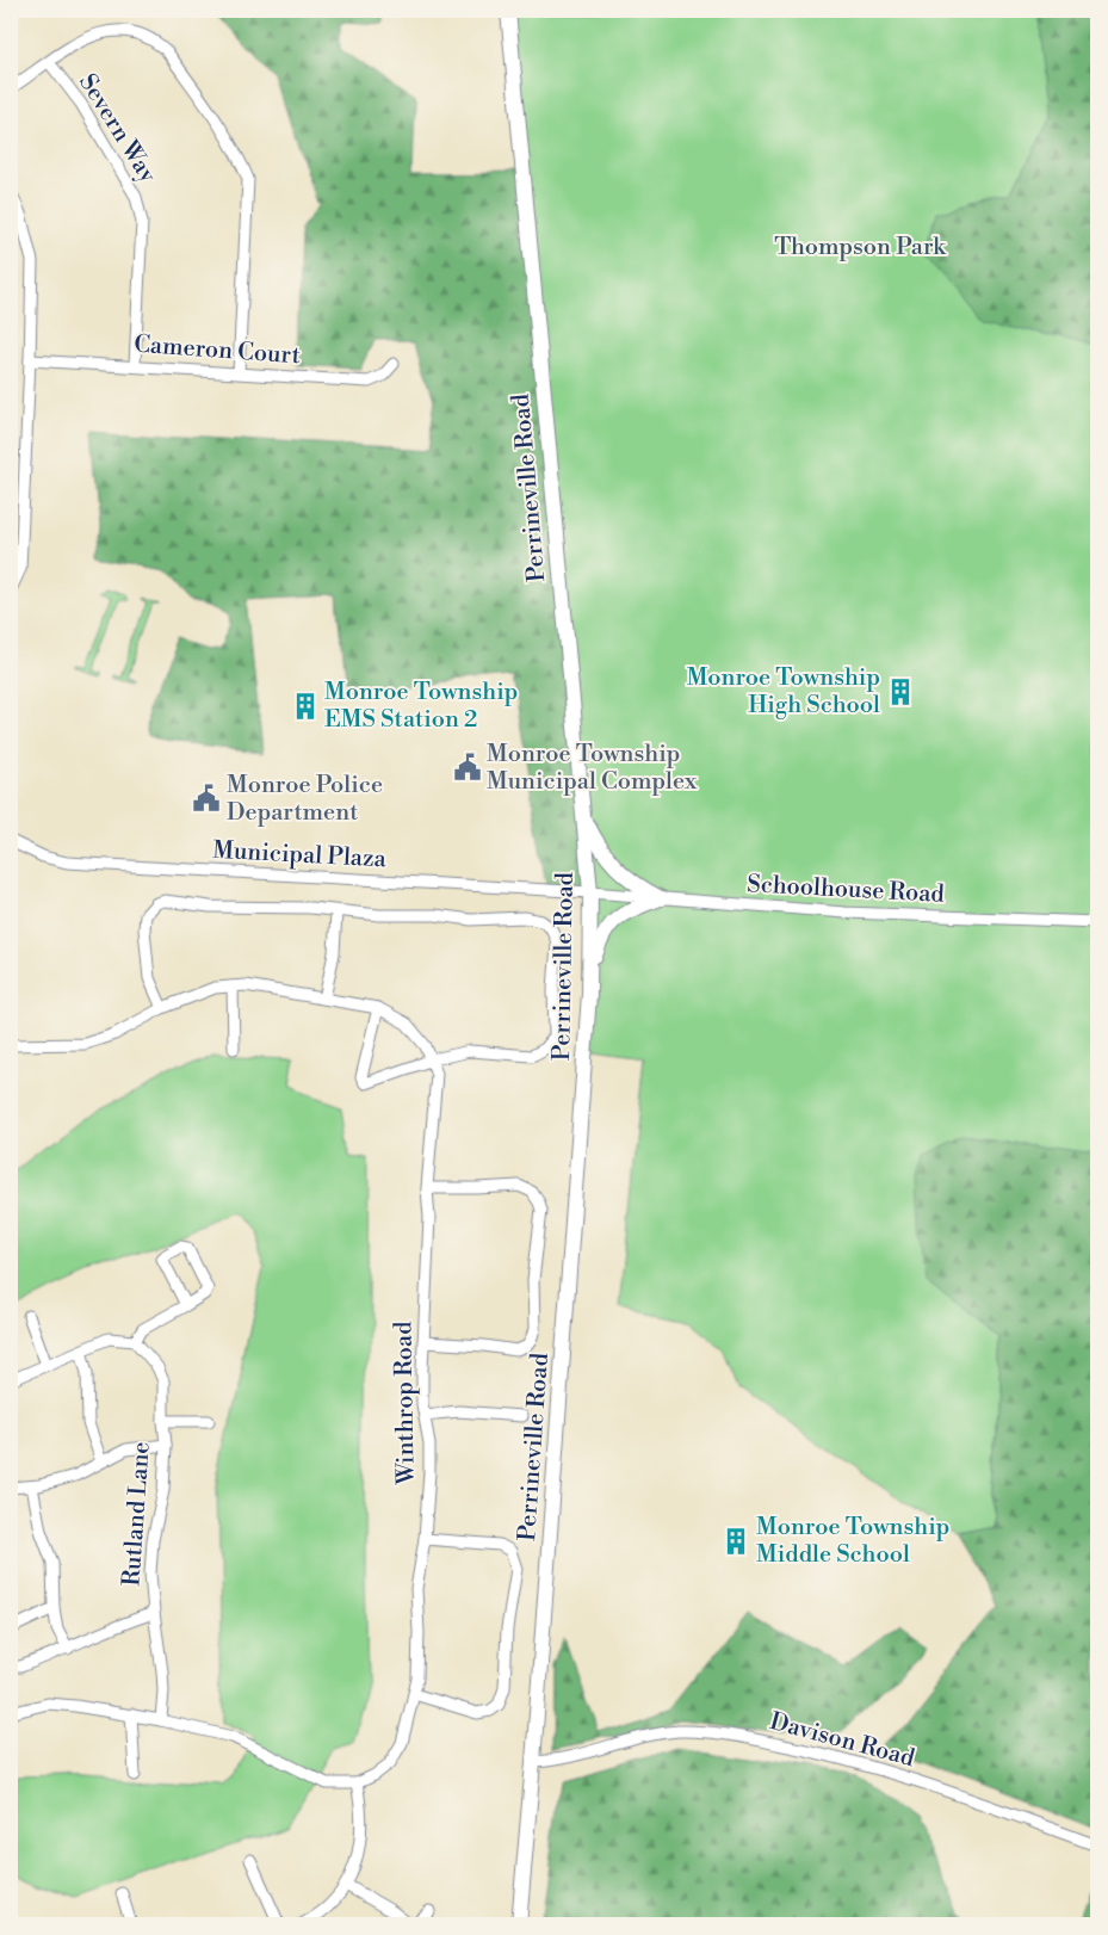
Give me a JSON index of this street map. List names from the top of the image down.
{
  "streets": {
    "street": [
      "Severn Way",
      "Cameron Court",
      "Perrineville Road",
      "Municipal Plaza",
      "Schoolhouse Road",
      "Winthrop Road",
      "Rutland Lane",
      "Davison Road"
    ]
  },
  "crossings": [
    ["Severn Way", "Cameron Court"],
    ["Perrineville Road", "Municipal Plaza"],
    ["Perrineville Road", "Schoolhouse Road"],
    ["Perrineville Road", "Davison Road"],
    ["Municipal Plaza", "Schoolhouse Road"],
    ["Winthrop Road", "Rutland Lane"]
  ],
  "parks": ["Thompson Park"],
  "places": {
    "building": ["Monroe Township High School", "Monroe Township EMS Station 2", "Monroe Township Middle School"],
    "public building": ["Monroe Township Municipal Complex", "Monroe Police Department"]
  }
}
